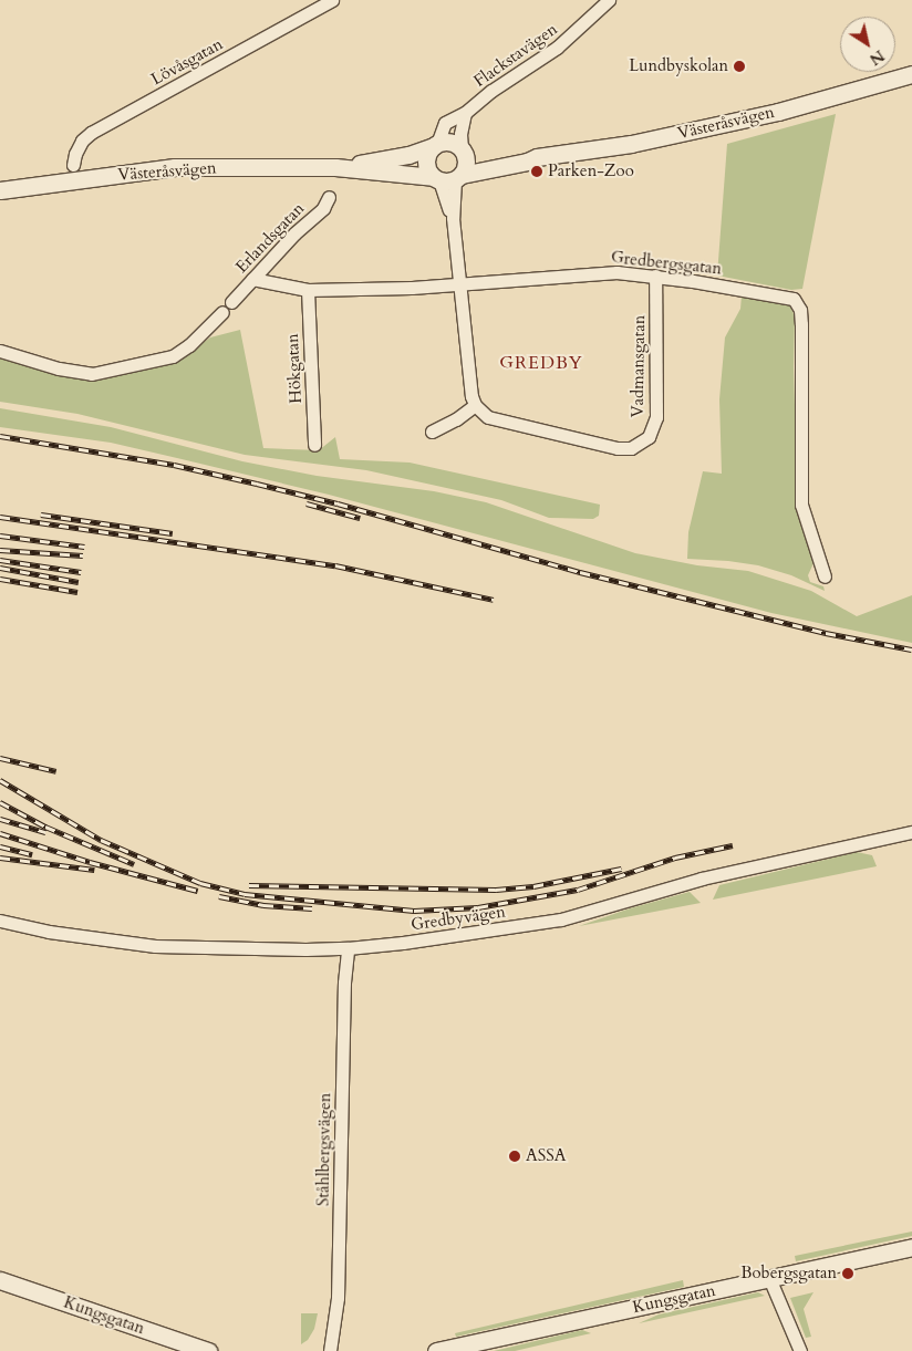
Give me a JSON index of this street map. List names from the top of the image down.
{
  "streets": {
    "street": [
      "Flackstavägen",
      "Lövåsgatan",
      "Västeråsvägen",
      "Erlandsgatan",
      "Gredbergsgatan",
      "Vadmansgatan",
      "Hökgatan",
      "Gredbyvägen",
      "Ståhlbergsvägen",
      "Kungsgatan"
    ]
  },
  "crossings": [
    ["Flackstavägen", "Västeråsvägen"],
    ["Erlandsgatan", "Gredbergsgatan"],
    ["Gredbergsgatan", "Vadmansgatan"],
    ["Gredbergsgatan", "Hökgatan"],
    ["Gredbyvägen", "Ståhlbergsvägen"]
  ],
  "districts": ["GREDBY"],
  "places": [
    "Lundbyskolan",
    "Parken-Zoo",
    "ASSA",
    "Bobergsgatan"
  ],
  "north": "bottom right"
}
